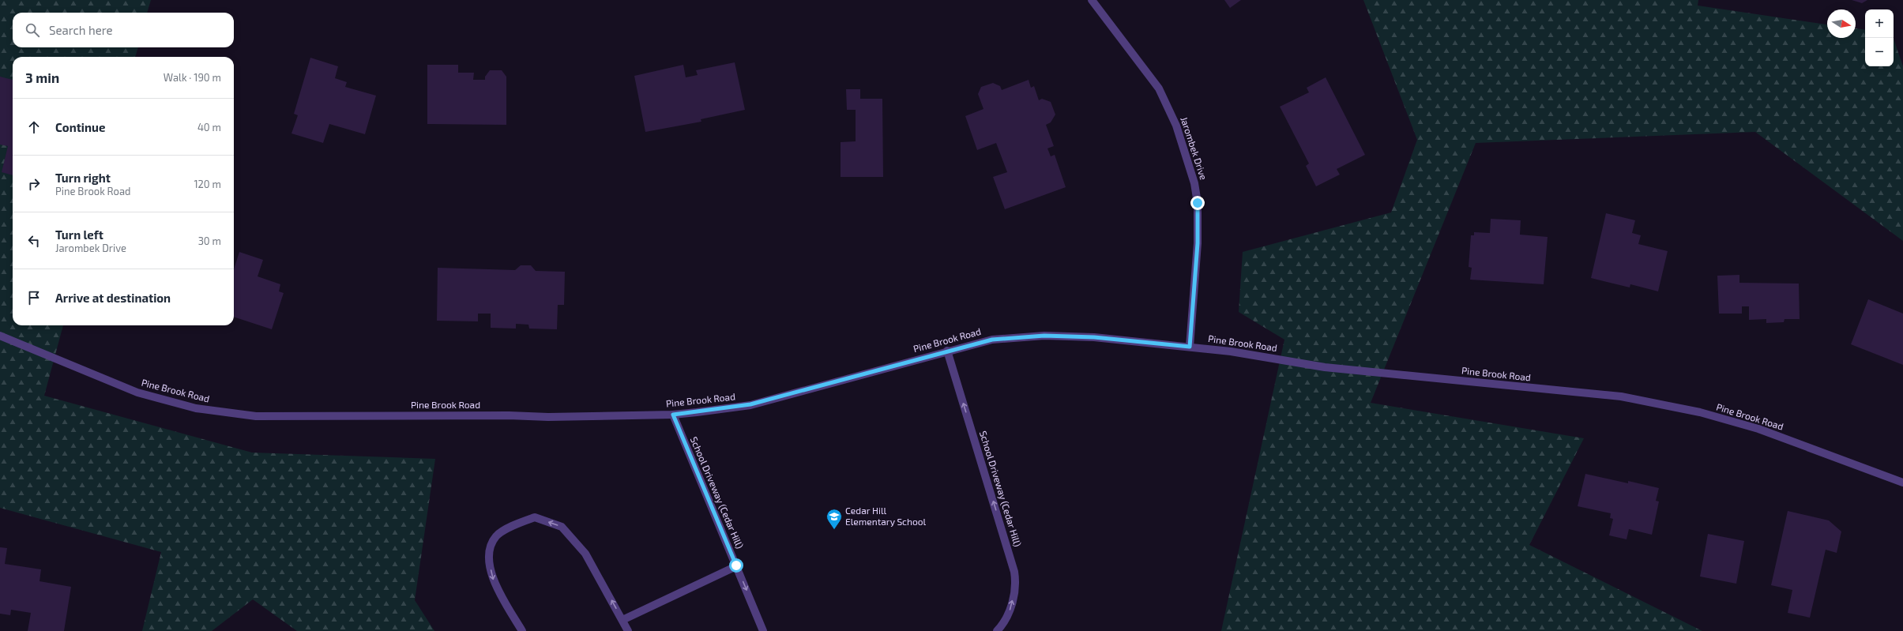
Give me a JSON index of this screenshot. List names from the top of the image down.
{
  "streets": {
    "street": ["Jarombek Drive", "Pine Brook Road", "School Driveway (Cedar Hill)"]
  },
  "crossings": [
    ["Jarombek Drive", "Pine Brook Road"],
    ["Pine Brook Road", "School Driveway (Cedar Hill)"]
  ],
  "places": {
    "school or university": ["Cedar Hill Elementary School"]
  },
  "north": "right",
  "page": {
    "map_buttons": ["+", "−"],
    "search": "Search here",
    "heading": ["3 min", "Walk · 190 m"],
    "list": [
      ["Continue", "40 m"],
      ["Turn right", "Pine Brook Road", "120 m"],
      ["Turn left", "Jarombek Drive", "30 m"],
      "Arrive at destination"
    ]
  }
}
